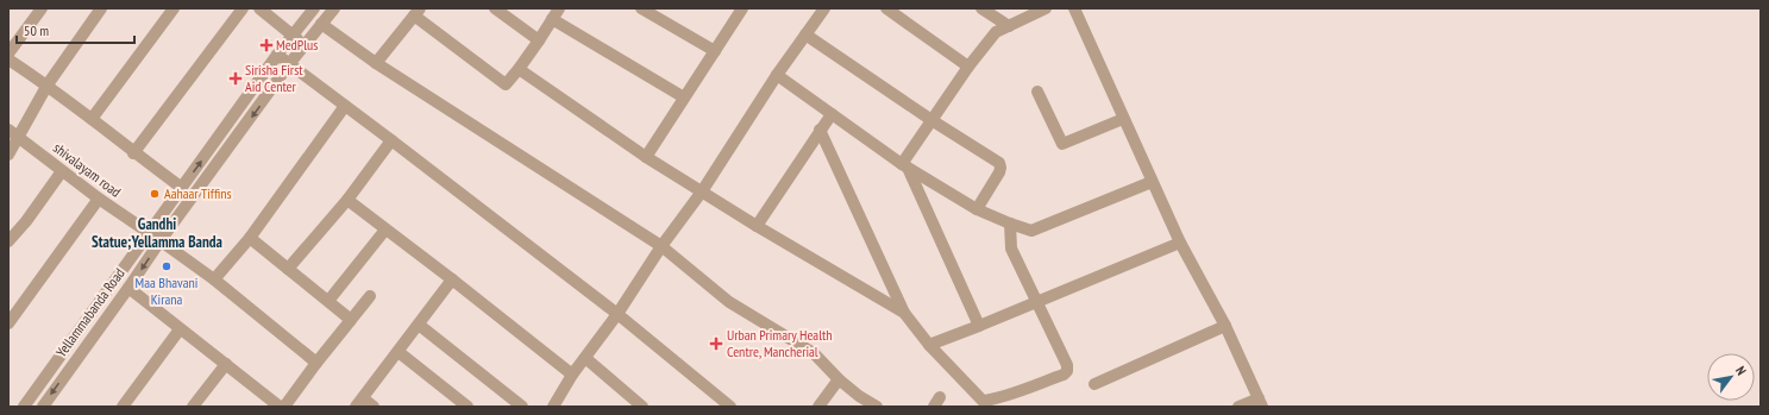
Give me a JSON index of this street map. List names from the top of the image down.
{
  "streets": {
    "street": ["shivalayam road", "Yellammabanda Road"]
  },
  "crossings": [
    ["shivalayam road", "Yellammabanda Road"]
  ],
  "districts": ["Gandhi Statue;Yellamma Banda"],
  "places": {
    "health": ["MedPlus", "Sirisha First Aid Center", "Urban Primary Health Centre, Mancherial"],
    "other": ["Aahaar Tiffins", "Maa Bhavani Kirana"]
  },
  "scale_bar": "50 m",
  "north": "top right"
}
